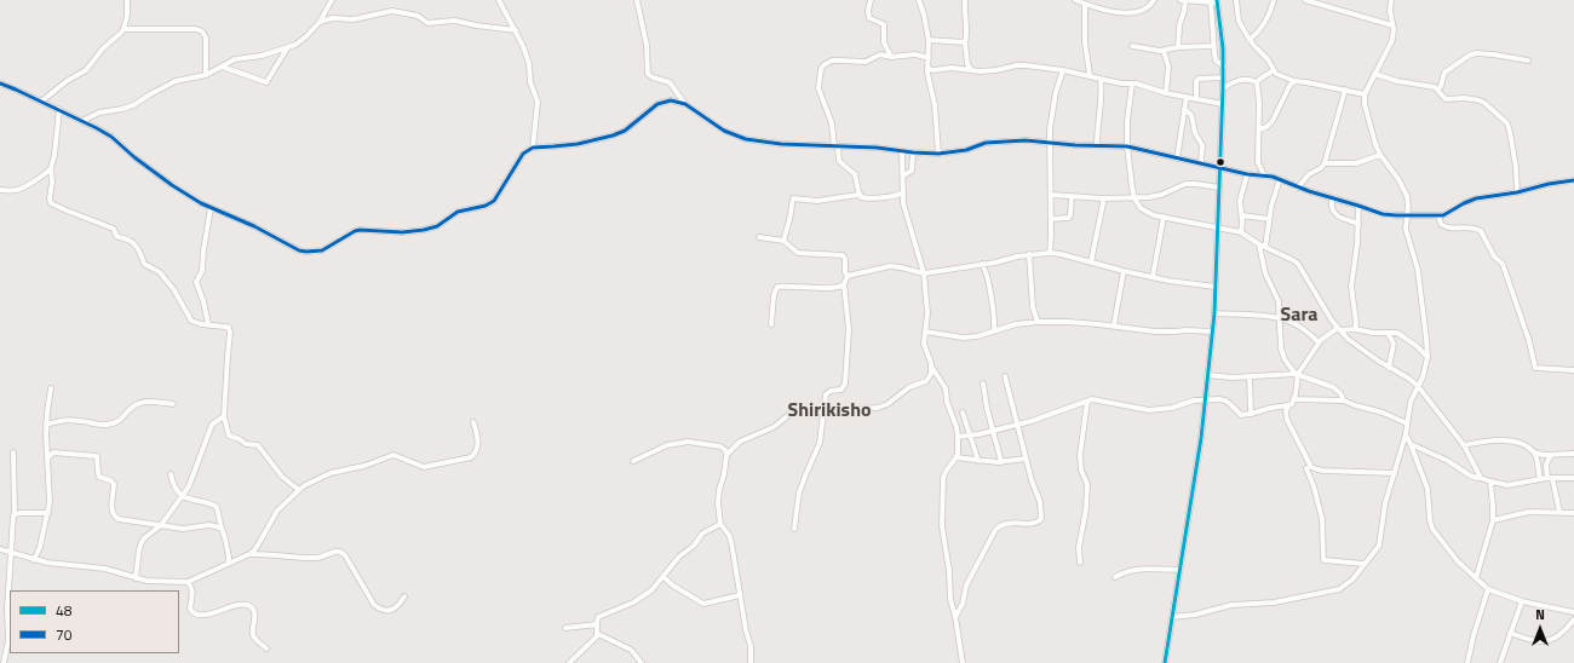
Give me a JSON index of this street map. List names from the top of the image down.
{
  "districts": ["Sara", "Shirikisho"],
  "lines": ["transit line 48", "transit line 70"],
  "legend": ["48", "70"],
  "north": "top"
}
